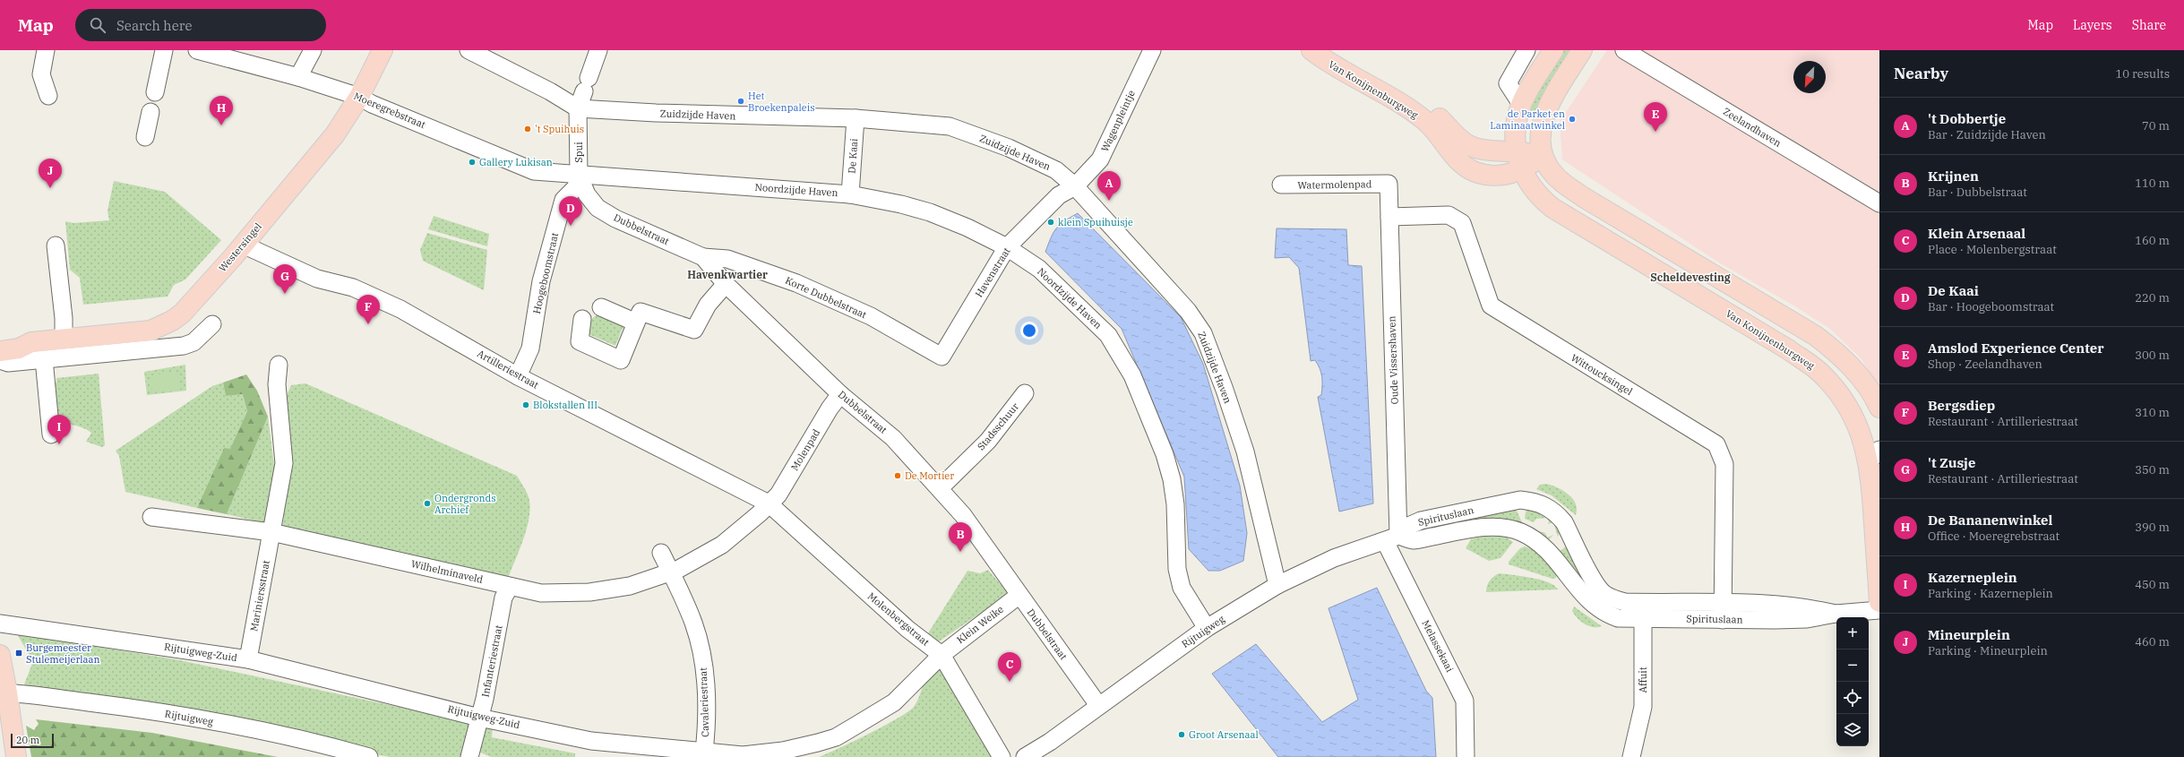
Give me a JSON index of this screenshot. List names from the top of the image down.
{
  "streets": {
    "main road": ["Van Konijnenburgweg", "Westersingel"],
    "street": [
      "Moeregrebstraat",
      "Zuidzijde Haven",
      "Wagenpleintje",
      "Zeelandhaven",
      "Spui",
      "De Kaai",
      "Watermolenpad",
      "Noordzijde Haven",
      "Dubbelstraat",
      "Havenstraat",
      "Hoogeboomstraat",
      "Korte Dubbelstraat",
      "Oude Vissershaven",
      "Artilleriestraat",
      "Wittoucksingel",
      "Stadsschuur",
      "Molenpad",
      "Spirituslaan",
      "Wilhelminaveld",
      "Mariniersstraat",
      "Molenbergstraat",
      "Klein Weike",
      "Rijtuigweg",
      "Melassekaai",
      "Rijtuigweg-Zuid",
      "Infanteriestraat",
      "Affuit",
      "Cavaleriestraat"
    ]
  },
  "crossings": [
    ["Moeregrebstraat", "Spui"],
    ["Moeregrebstraat", "Noordzijde Haven"],
    ["Moeregrebstraat", "Dubbelstraat"],
    ["Moeregrebstraat", "Westersingel"],
    ["Moeregrebstraat", "Hoogeboomstraat"],
    ["Zuidzijde Haven", "Wagenpleintje"],
    ["Zuidzijde Haven", "Spui"],
    ["Zuidzijde Haven", "De Kaai"],
    ["Zuidzijde Haven", "Havenstraat"],
    ["Zuidzijde Haven", "Rijtuigweg"],
    ["Wagenpleintje", "Havenstraat"],
    ["Spui", "Noordzijde Haven"],
    ["Spui", "Dubbelstraat"],
    ["Spui", "Hoogeboomstraat"],
    ["De Kaai", "Noordzijde Haven"],
    ["Watermolenpad", "Oude Vissershaven"],
    ["Noordzijde Haven", "Dubbelstraat"],
    ["Noordzijde Haven", "Havenstraat"],
    ["Noordzijde Haven", "Hoogeboomstraat"],
    ["Noordzijde Haven", "Rijtuigweg"],
    ["Dubbelstraat", "Hoogeboomstraat"],
    ["Dubbelstraat", "Korte Dubbelstraat"],
    ["Dubbelstraat", "Stadsschuur"],
    ["Dubbelstraat", "Molenpad"],
    ["Dubbelstraat", "Klein Weike"],
    ["Dubbelstraat", "Rijtuigweg"],
    ["Westersingel", "Artilleriestraat"],
    ["Havenstraat", "Korte Dubbelstraat"],
    ["Hoogeboomstraat", "Artilleriestraat"],
    ["Oude Vissershaven", "Wittoucksingel"],
    ["Oude Vissershaven", "Spirituslaan"],
    ["Oude Vissershaven", "Rijtuigweg"],
    ["Oude Vissershaven", "Melassekaai"],
    ["Artilleriestraat", "Molenpad"],
    ["Artilleriestraat", "Wilhelminaveld"],
    ["Artilleriestraat", "Molenbergstraat"],
    ["Wittoucksingel", "Spirituslaan"],
    ["Molenpad", "Wilhelminaveld"],
    ["Molenpad", "Molenbergstraat"],
    ["Spirituslaan", "Rijtuigweg"],
    ["Spirituslaan", "Melassekaai"],
    ["Spirituslaan", "Affuit"],
    ["Wilhelminaveld", "Mariniersstraat"],
    ["Wilhelminaveld", "Molenbergstraat"],
    ["Wilhelminaveld", "Infanteriestraat"],
    ["Wilhelminaveld", "Cavaleriestraat"],
    ["Mariniersstraat", "Rijtuigweg-Zuid"],
    ["Molenbergstraat", "Klein Weike"],
    ["Molenbergstraat", "Rijtuigweg-Zuid"],
    ["Klein Weike", "Rijtuigweg-Zuid"],
    ["Rijtuigweg", "Melassekaai"],
    ["Rijtuigweg-Zuid", "Infanteriestraat"],
    ["Rijtuigweg-Zuid", "Cavaleriestraat"]
  ],
  "districts": ["Havenkwartier", "Scheldevesting"],
  "places": {
    "other": [
      "Het Broekenpaleis",
      "de Parket en Laminaatwinkel",
      "'t Spuihuis",
      "Gallery Lukisan",
      "klein Spuihuisje",
      "Blokstallen III",
      "De Mortier",
      "Ondergronds Archief",
      "Groot Arsenaal"
    ],
    "transit": ["Burgemeester Stulemeijerlaan"]
  },
  "scale_bar": "20 m",
  "north": "bottom left",
  "page": {
    "header": "Map",
    "search": "Search here",
    "nav": ["Map", "Layers", "Share"],
    "heading": ["Nearby", "10 results"],
    "pins": [
      "H",
      "E",
      "J",
      "A",
      "D",
      "G",
      "F",
      "I",
      "B",
      "C"
    ],
    "list": [
      {
        "mark": "A",
        "name": "'t Dobbertje",
        "note": "Bar · Zuidzijde Haven",
        "value": "70 m"
      },
      {
        "mark": "B",
        "name": "Krijnen",
        "note": "Bar · Dubbelstraat",
        "value": "110 m"
      },
      {
        "mark": "C",
        "name": "Klein Arsenaal",
        "note": "Place · Molenbergstraat",
        "value": "160 m"
      },
      {
        "mark": "D",
        "name": "De Kaai",
        "note": "Bar · Hoogeboomstraat",
        "value": "220 m"
      },
      {
        "mark": "E",
        "name": "Amslod Experience Center",
        "note": "Shop · Zeelandhaven",
        "value": "300 m"
      },
      {
        "mark": "F",
        "name": "Bergsdiep",
        "note": "Restaurant · Artilleriestraat",
        "value": "310 m"
      },
      {
        "mark": "G",
        "name": "'t Zusje",
        "note": "Restaurant · Artilleriestraat",
        "value": "350 m"
      },
      {
        "mark": "H",
        "name": "De Bananenwinkel",
        "note": "Office · Moeregrebstraat",
        "value": "390 m"
      },
      {
        "mark": "I",
        "name": "Kazerneplein",
        "note": "Parking · Kazerneplein",
        "value": "450 m"
      },
      {
        "mark": "J",
        "name": "Mineurplein",
        "note": "Parking · Mineurplein",
        "value": "460 m"
      }
    ],
    "map_buttons": ["+", "−"],
    "scale": "20 m"
  }
}
